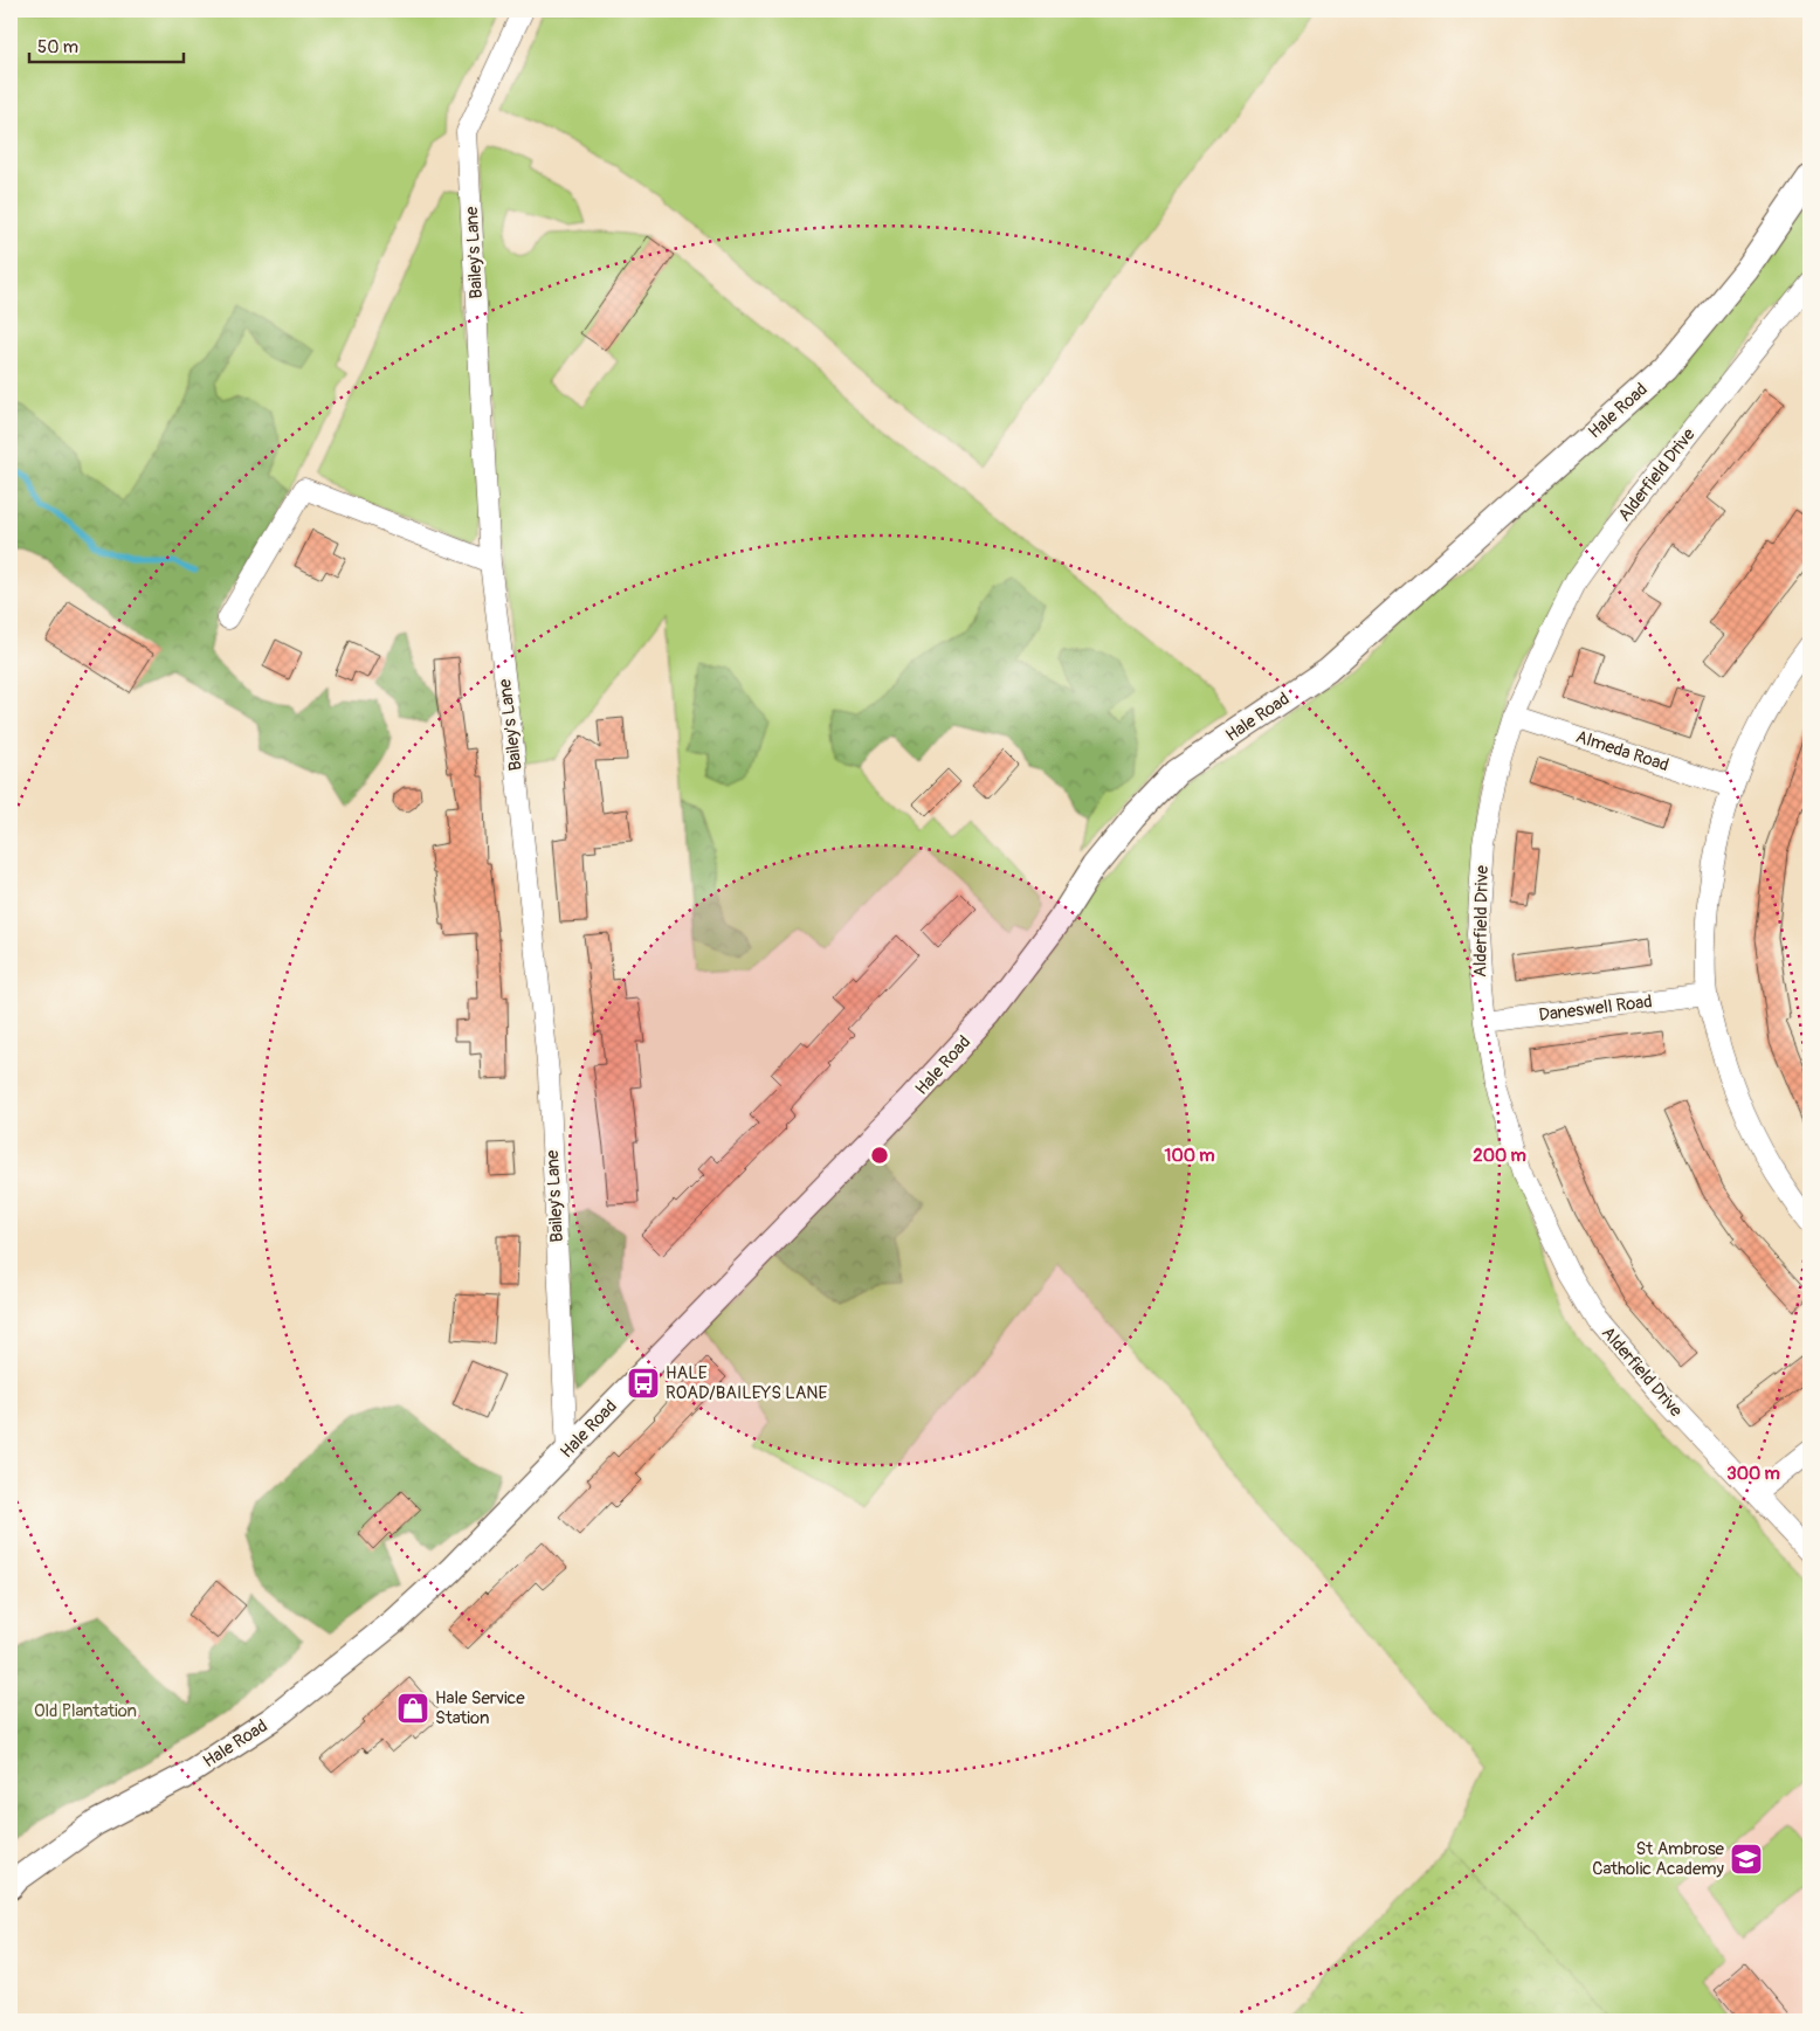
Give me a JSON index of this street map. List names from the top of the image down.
{
  "streets": {
    "street": [
      "Bailey's Lane",
      "Hale Road",
      "Alderfield Drive",
      "Almeda Road",
      "Daneswell Road"
    ]
  },
  "crossings": [
    ["Bailey's Lane", "Hale Road"],
    ["Alderfield Drive", "Almeda Road"],
    ["Alderfield Drive", "Daneswell Road"]
  ],
  "parks": ["Old Plantation"],
  "places": {
    "bus stop": ["HALE ROAD/BAILEYS LANE"],
    "shop": ["Hale Service Station"],
    "school or university": ["St Ambrose Catholic Academy"]
  },
  "scale_bar": "50 m",
  "rings": ["100 m", "200 m", "300 m"]
}
